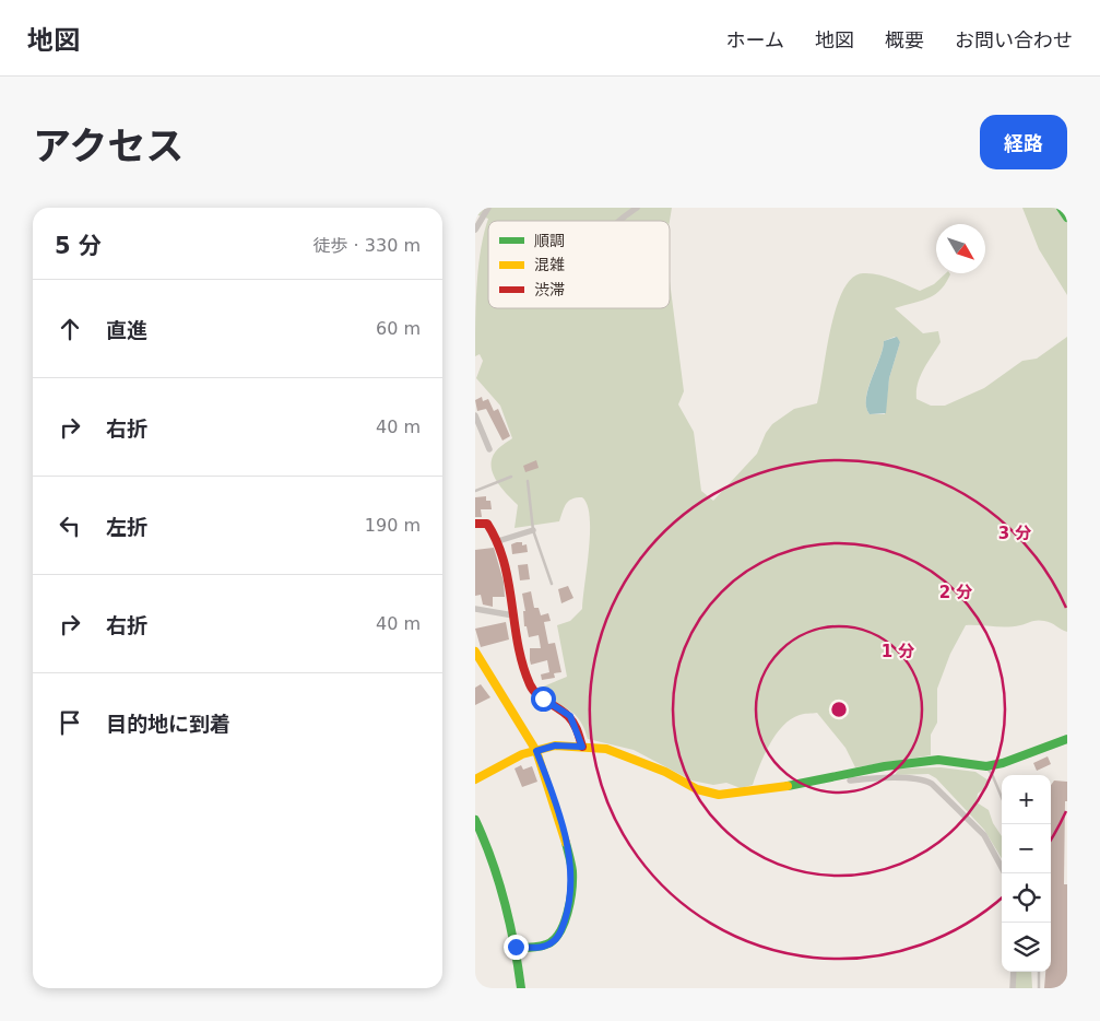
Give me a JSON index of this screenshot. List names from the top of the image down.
{
  "legend": ["順調", "混雑", "渋滞"],
  "north": "bottom right",
  "page": {
    "header": "地図",
    "nav": [
      "ホーム",
      "地図",
      "概要",
      "お問い合わせ"
    ],
    "title": "アクセス",
    "buttons": "経路",
    "heading": ["5 分", "徒歩 · 330 m"],
    "list": [
      ["直進", "60 m"],
      ["右折", "40 m"],
      ["左折", "190 m"],
      ["右折", "40 m"],
      "目的地に到着"
    ],
    "map_buttons": ["+", "−"]
  },
  "rings": ["3 分", "2 分", "1 分"]
}
